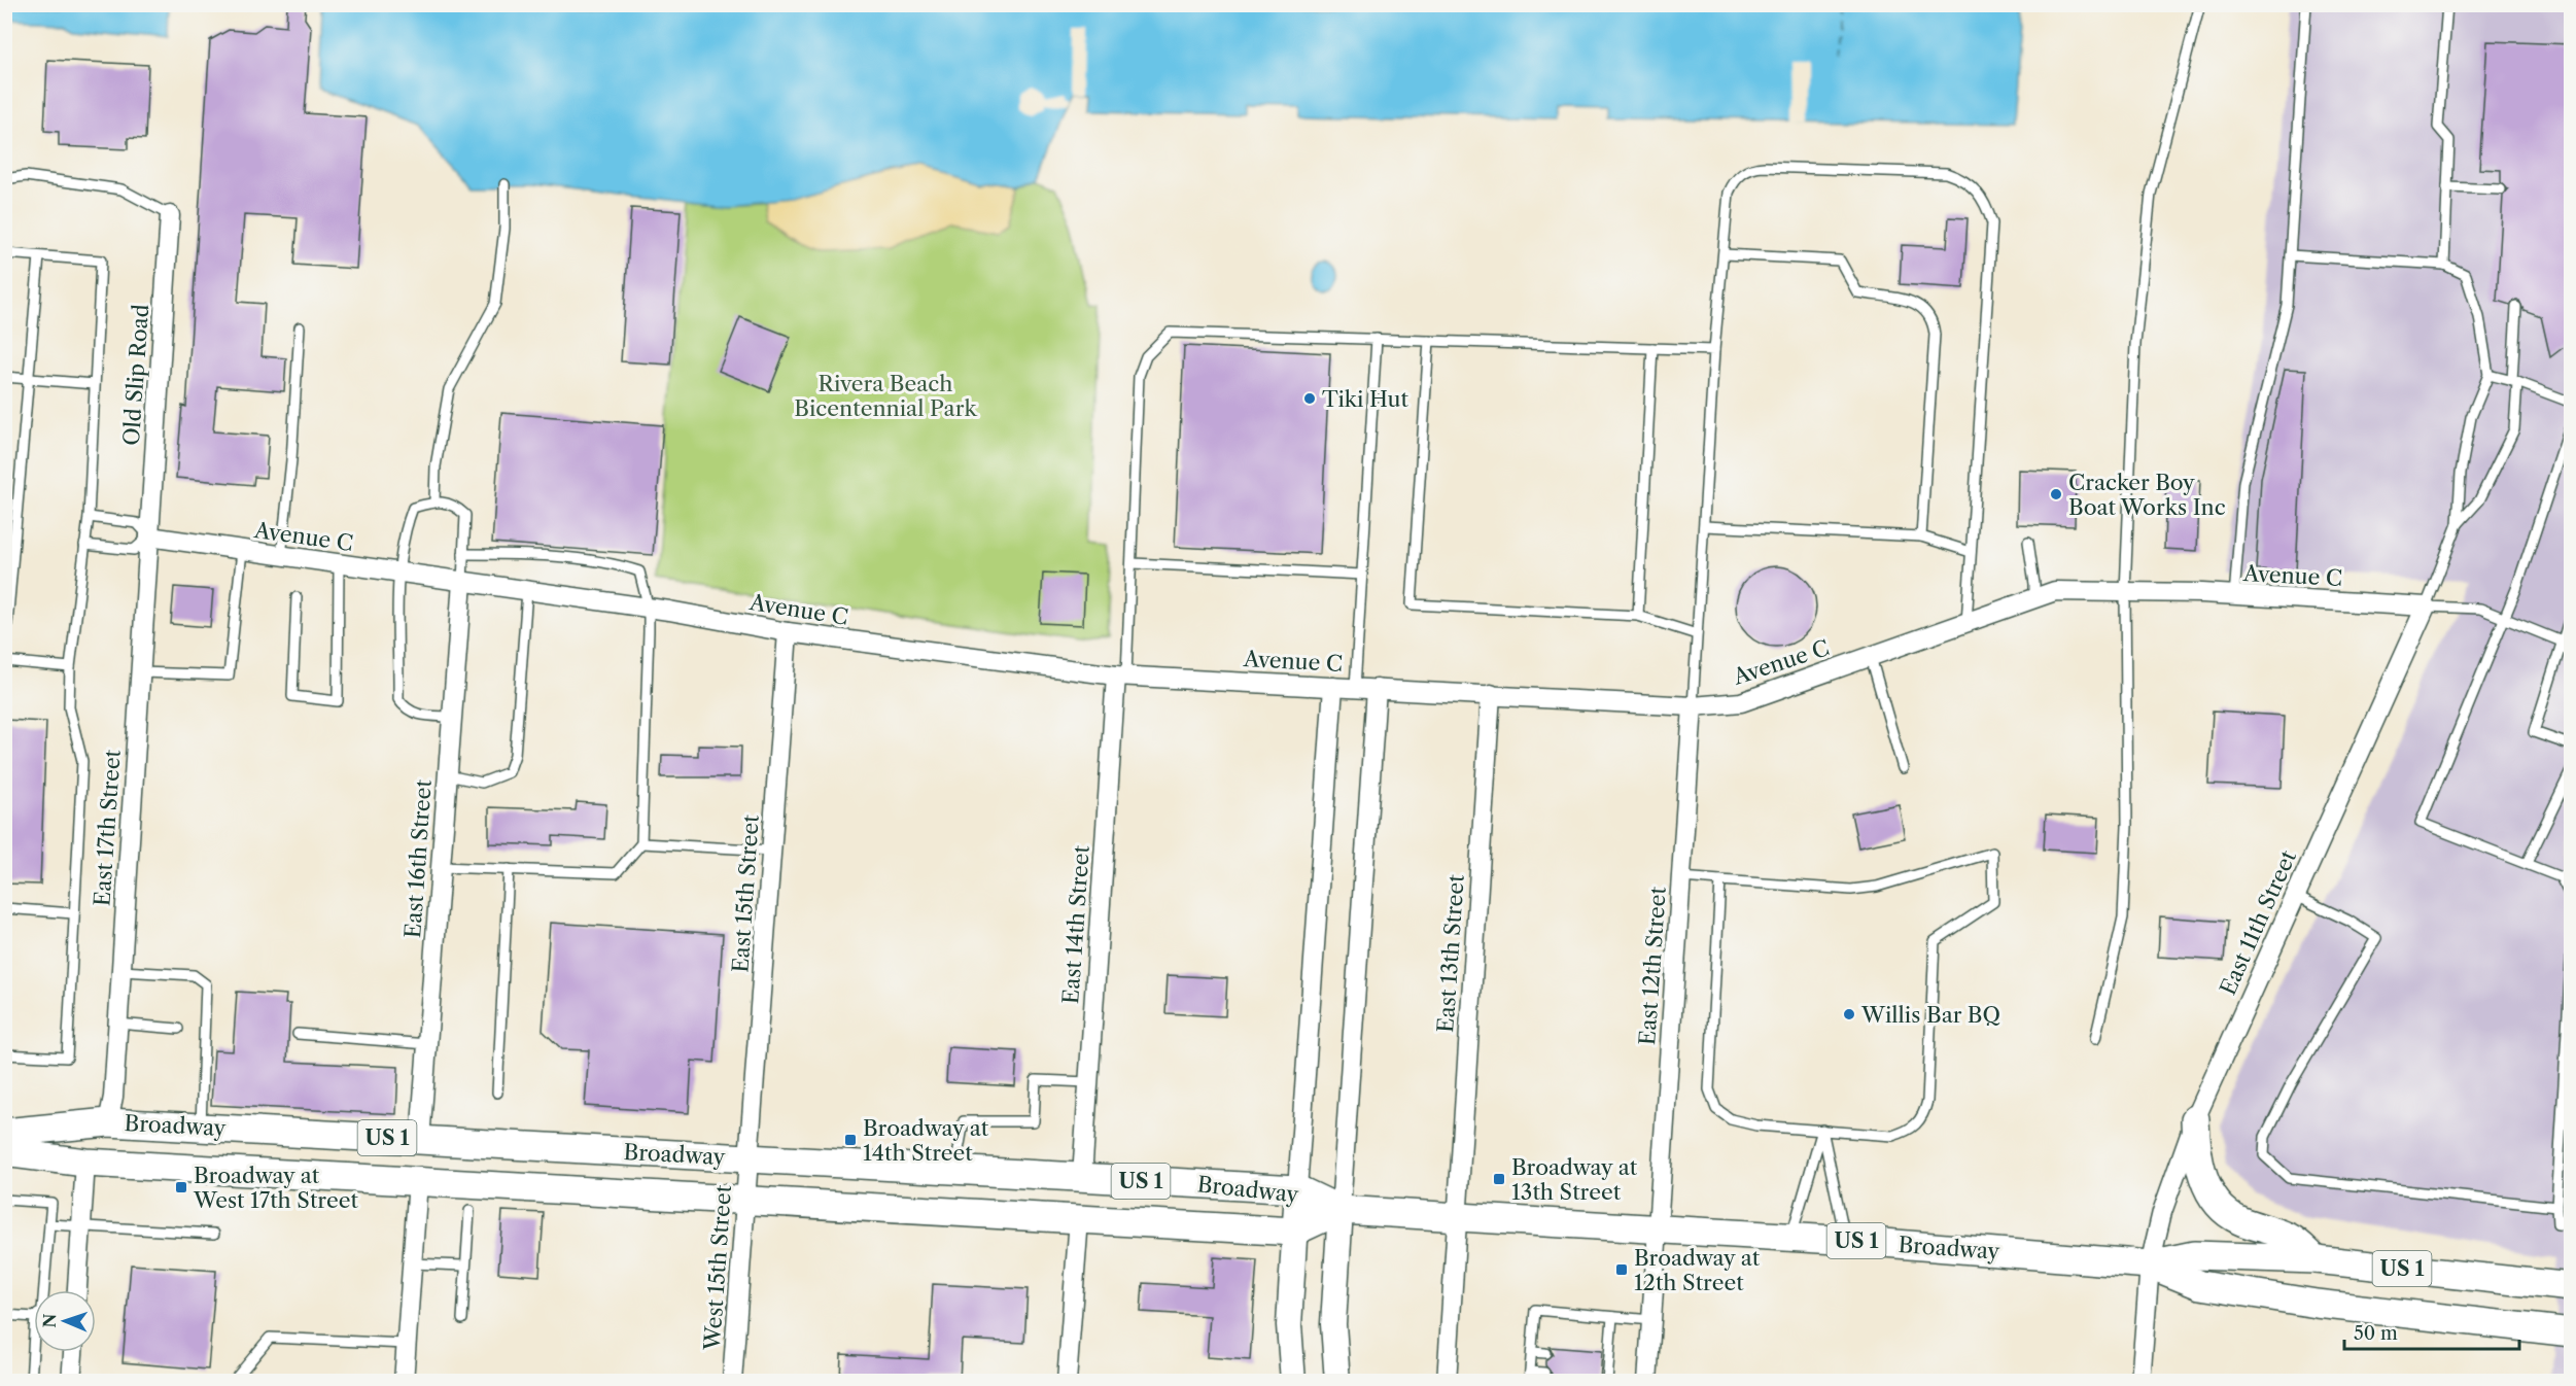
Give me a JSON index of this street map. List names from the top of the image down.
{
  "streets": {
    "main road": ["Broadway", "US 1"],
    "street": [
      "Old Slip Road",
      "Avenue C",
      "East 17th Street",
      "East 16th Street",
      "East 15th Street",
      "East 11th Street",
      "East 14th Street",
      "East 13th Street",
      "East 12th Street",
      "West 15th Street"
    ]
  },
  "crossings": [
    ["Old Slip Road", "Avenue C"],
    ["Old Slip Road", "East 17th Street"],
    ["Avenue C", "East 17th Street"],
    ["Avenue C", "East 16th Street"],
    ["Avenue C", "East 15th Street"],
    ["Avenue C", "East 11th Street"],
    ["Avenue C", "East 14th Street"],
    ["Avenue C", "East 13th Street"],
    ["Avenue C", "East 12th Street"],
    ["East 17th Street", "Broadway"],
    ["East 16th Street", "Broadway"],
    ["East 15th Street", "Broadway"],
    ["East 15th Street", "West 15th Street"],
    ["East 11th Street", "Broadway"],
    ["East 14th Street", "Broadway"],
    ["East 13th Street", "Broadway"],
    ["East 12th Street", "Broadway"],
    ["Broadway", "West 15th Street"]
  ],
  "parks": ["Rivera Beach Bicentennial Park"],
  "places": {
    "other": ["Tiki Hut", "Cracker Boy Boat Works Inc", "Willis Bar BQ"],
    "transit": [
      "Broadway at 14th Street",
      "Broadway at 13th Street",
      "Broadway at West 17th Street",
      "Broadway at 12th Street"
    ]
  },
  "scale_bar": "50 m",
  "north": "left"
}
